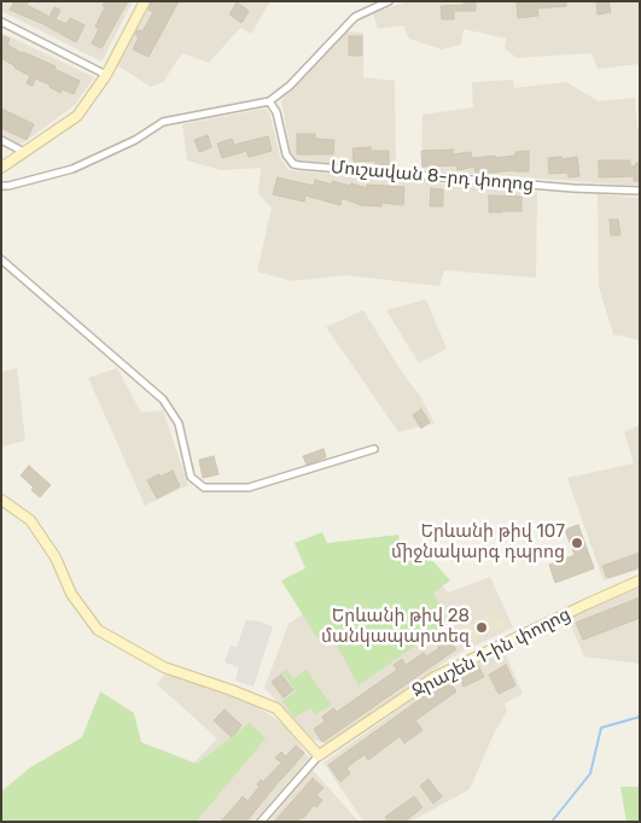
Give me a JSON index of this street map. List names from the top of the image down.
{
  "streets": {
    "street": ["Մուշավան 8-րդ փողոց", "Ջրաշեն 1-ին փողոց"]
  },
  "places": ["Երևանի թիվ 107 միջնակարգ դպրոց", "Երևանի թիվ 28 մանկապարտեզ"]
}
